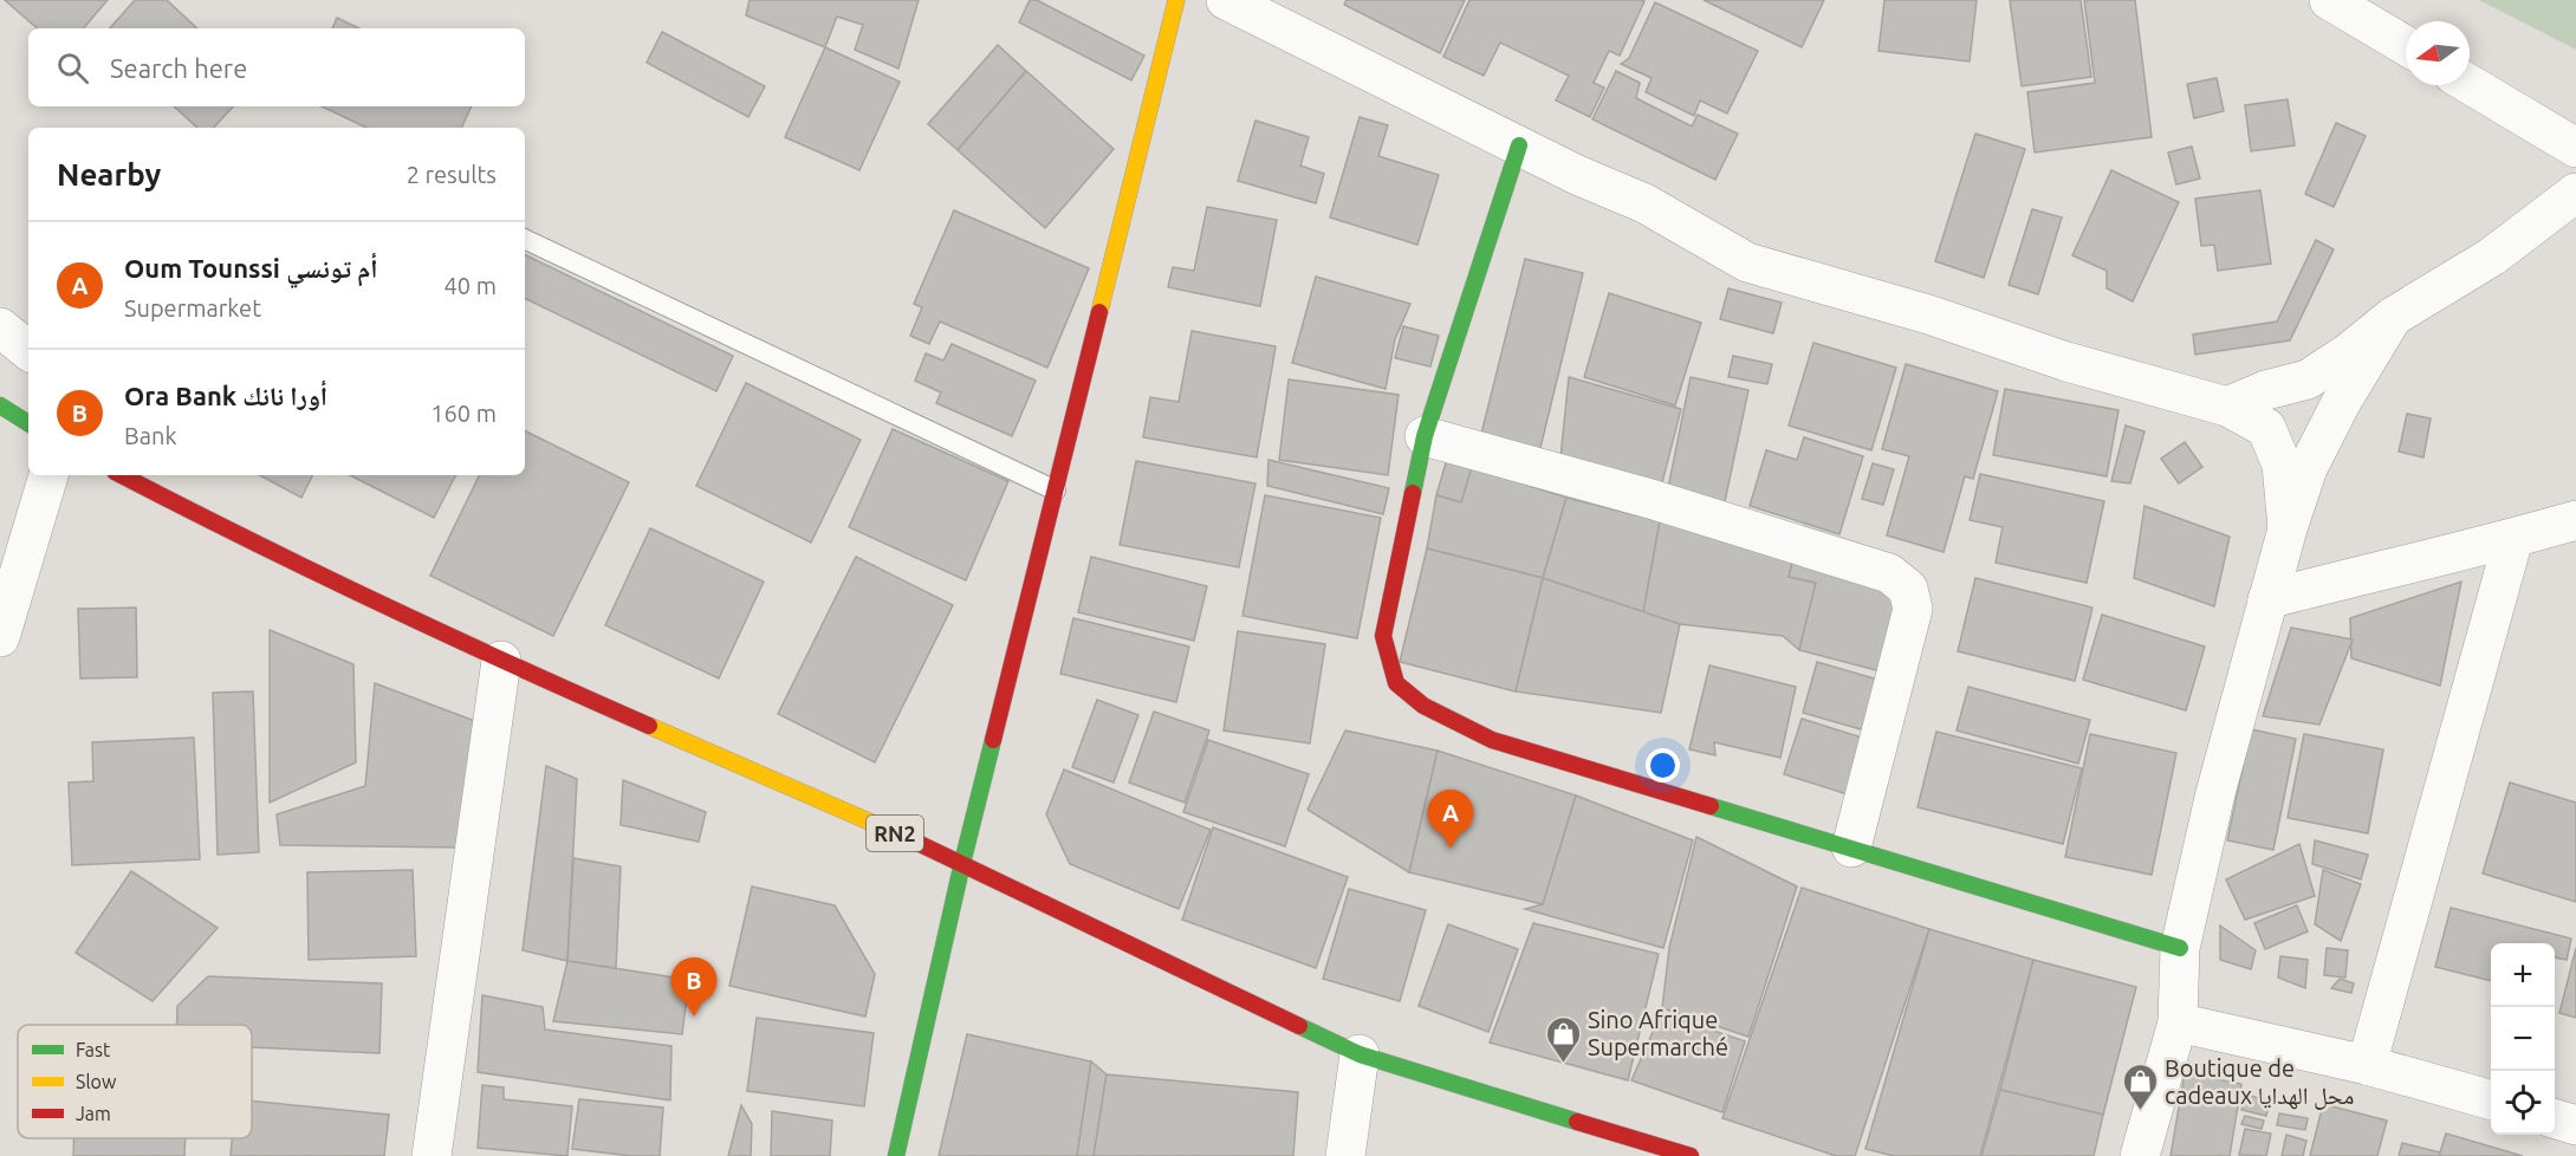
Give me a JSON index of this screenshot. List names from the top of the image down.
{
  "streets": {
    "main road": ["RN2"]
  },
  "places": {
    "shop": ["Sino Afrique Supermarché", "Boutique de cadeaux محل الهدايا"]
  },
  "legend": ["Fast", "Slow", "Jam"],
  "north": "left",
  "page": {
    "search": "Search here",
    "heading": ["Nearby", "2 results"],
    "list": [
      {
        "mark": "A",
        "name": "Oum Tounssi أم تونسي",
        "note": "Supermarket",
        "value": "40 m"
      },
      {
        "mark": "B",
        "name": "Ora Bank أورا نانك",
        "note": "Bank",
        "value": "160 m"
      }
    ],
    "pins": ["A", "B"],
    "map_buttons": ["+", "−"]
  }
}
